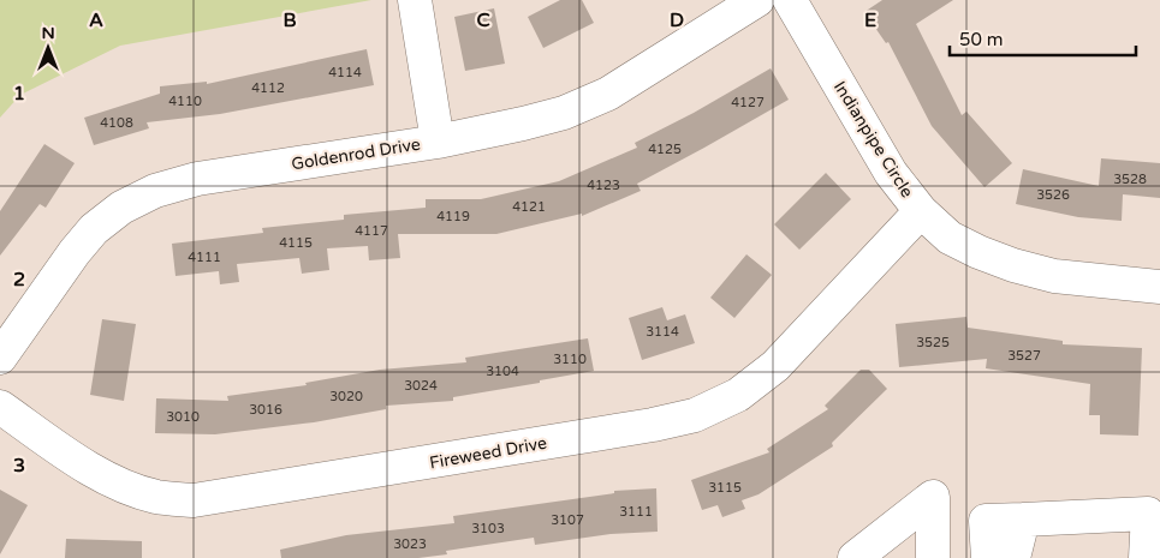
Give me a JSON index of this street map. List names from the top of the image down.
{
  "streets": {
    "street": ["Indianpipe Circle", "Goldenrod Drive", "Fireweed Drive"]
  },
  "crossings": [
    ["Indianpipe Circle", "Fireweed Drive"]
  ],
  "house_numbers": [
    "4114",
    "4112",
    "4110",
    "4127",
    "4108",
    "4125",
    "3528",
    "4123",
    "3526",
    "4121",
    "4119",
    "4117",
    "4115",
    "4111",
    "3114",
    "3525",
    "3527",
    "3110",
    "3104",
    "3024",
    "3020",
    "3016",
    "3010",
    "3115",
    "3111",
    "3107",
    "3103",
    "3023"
  ],
  "scale_bar": "50 m",
  "north": "top",
  "grid": {
    "columns": [
      "A",
      "B",
      "C",
      "D",
      "E"
    ],
    "rows": ["1", "2", "3"]
  }
}
